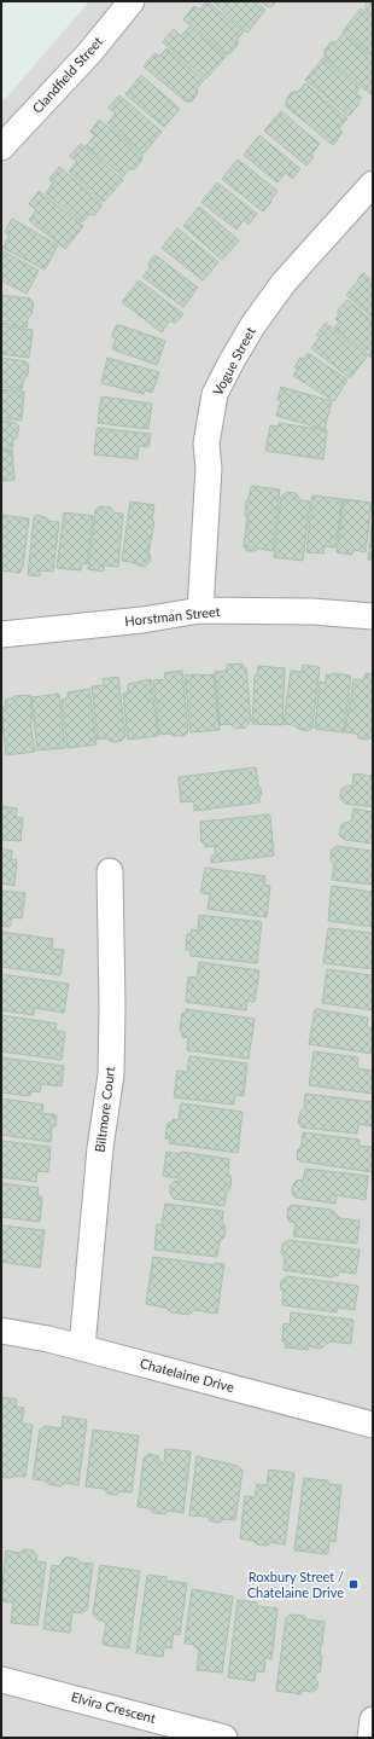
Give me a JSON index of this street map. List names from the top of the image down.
{
  "streets": {
    "street": [
      "Clandfield Street",
      "Vogue Street",
      "Horstman Street",
      "Biltmore Court",
      "Chatelaine Drive",
      "Elvira Crescent"
    ]
  },
  "crossings": [
    ["Vogue Street", "Horstman Street"],
    ["Biltmore Court", "Chatelaine Drive"]
  ],
  "places": {
    "transit": ["Roxbury Street / Chatelaine Drive"]
  }
}
